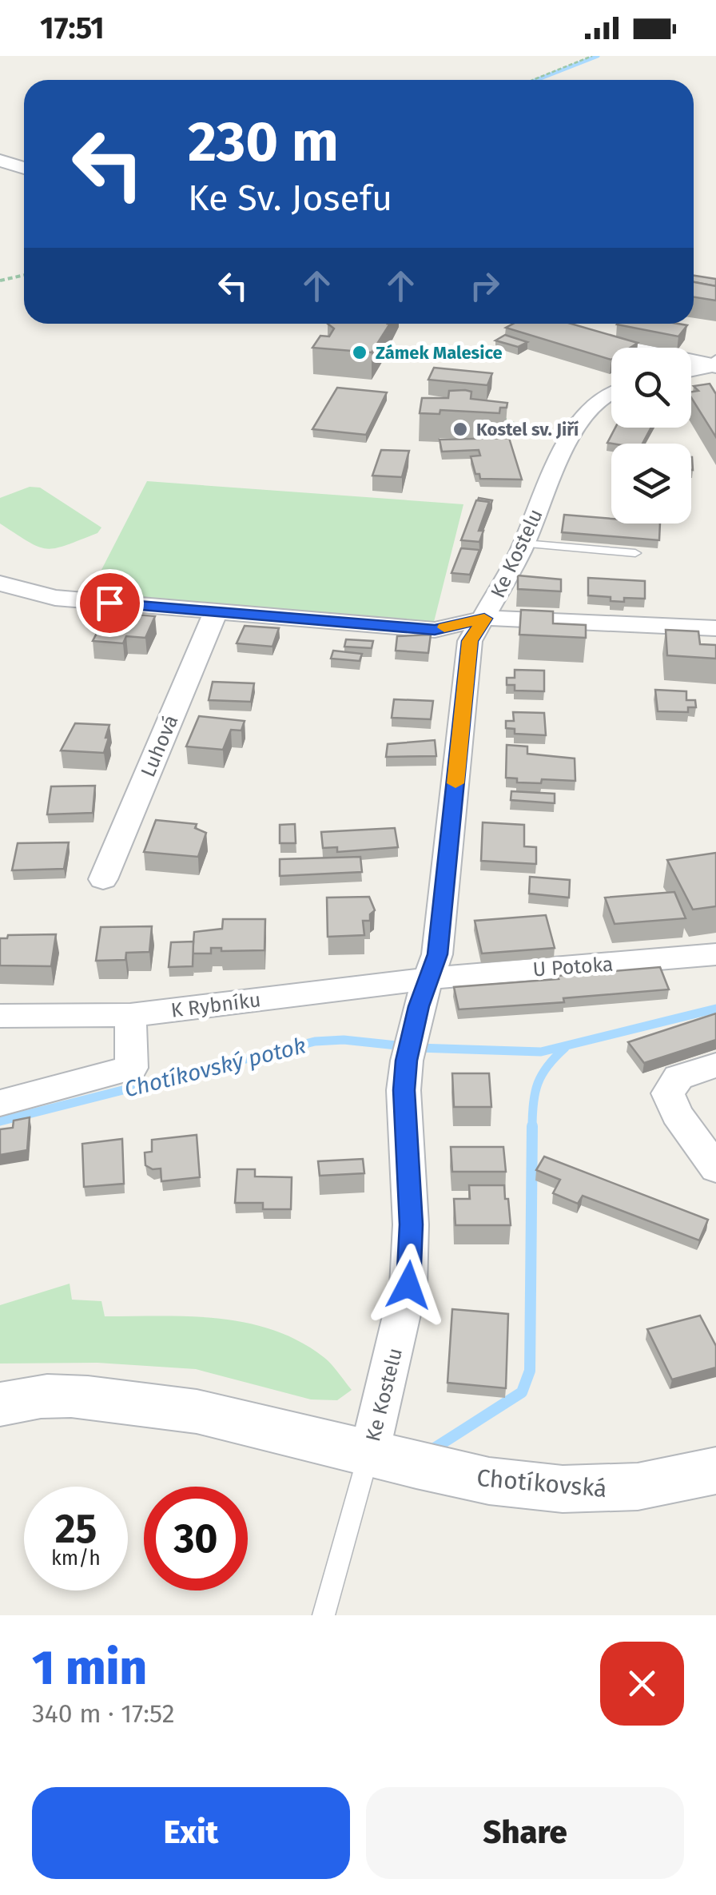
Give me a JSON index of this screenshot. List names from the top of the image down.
{
  "streets": {
    "street": [
      "Ke Kostelu",
      "Luhová",
      "U Potoka",
      "K Rybníku",
      "Chotíkovská"
    ]
  },
  "crossings": [
    ["Ke Kostelu", "U Potoka"],
    ["Ke Kostelu", "K Rybníku"],
    ["Ke Kostelu", "Chotíkovská"],
    ["U Potoka", "K Rybníku"]
  ],
  "water": ["Chotíkovský potok"],
  "places": ["Zámek Malesice", "Kostel sv. Jiří"],
  "page": {
    "status": "17:51",
    "turn": ["230 m", "Ke Sv. Josefu"],
    "speed": "25 km/h",
    "limit": "30",
    "heading": ["1 min", "340 m · 17:52"],
    "buttons": ["Exit", "Share"]
  }
}
